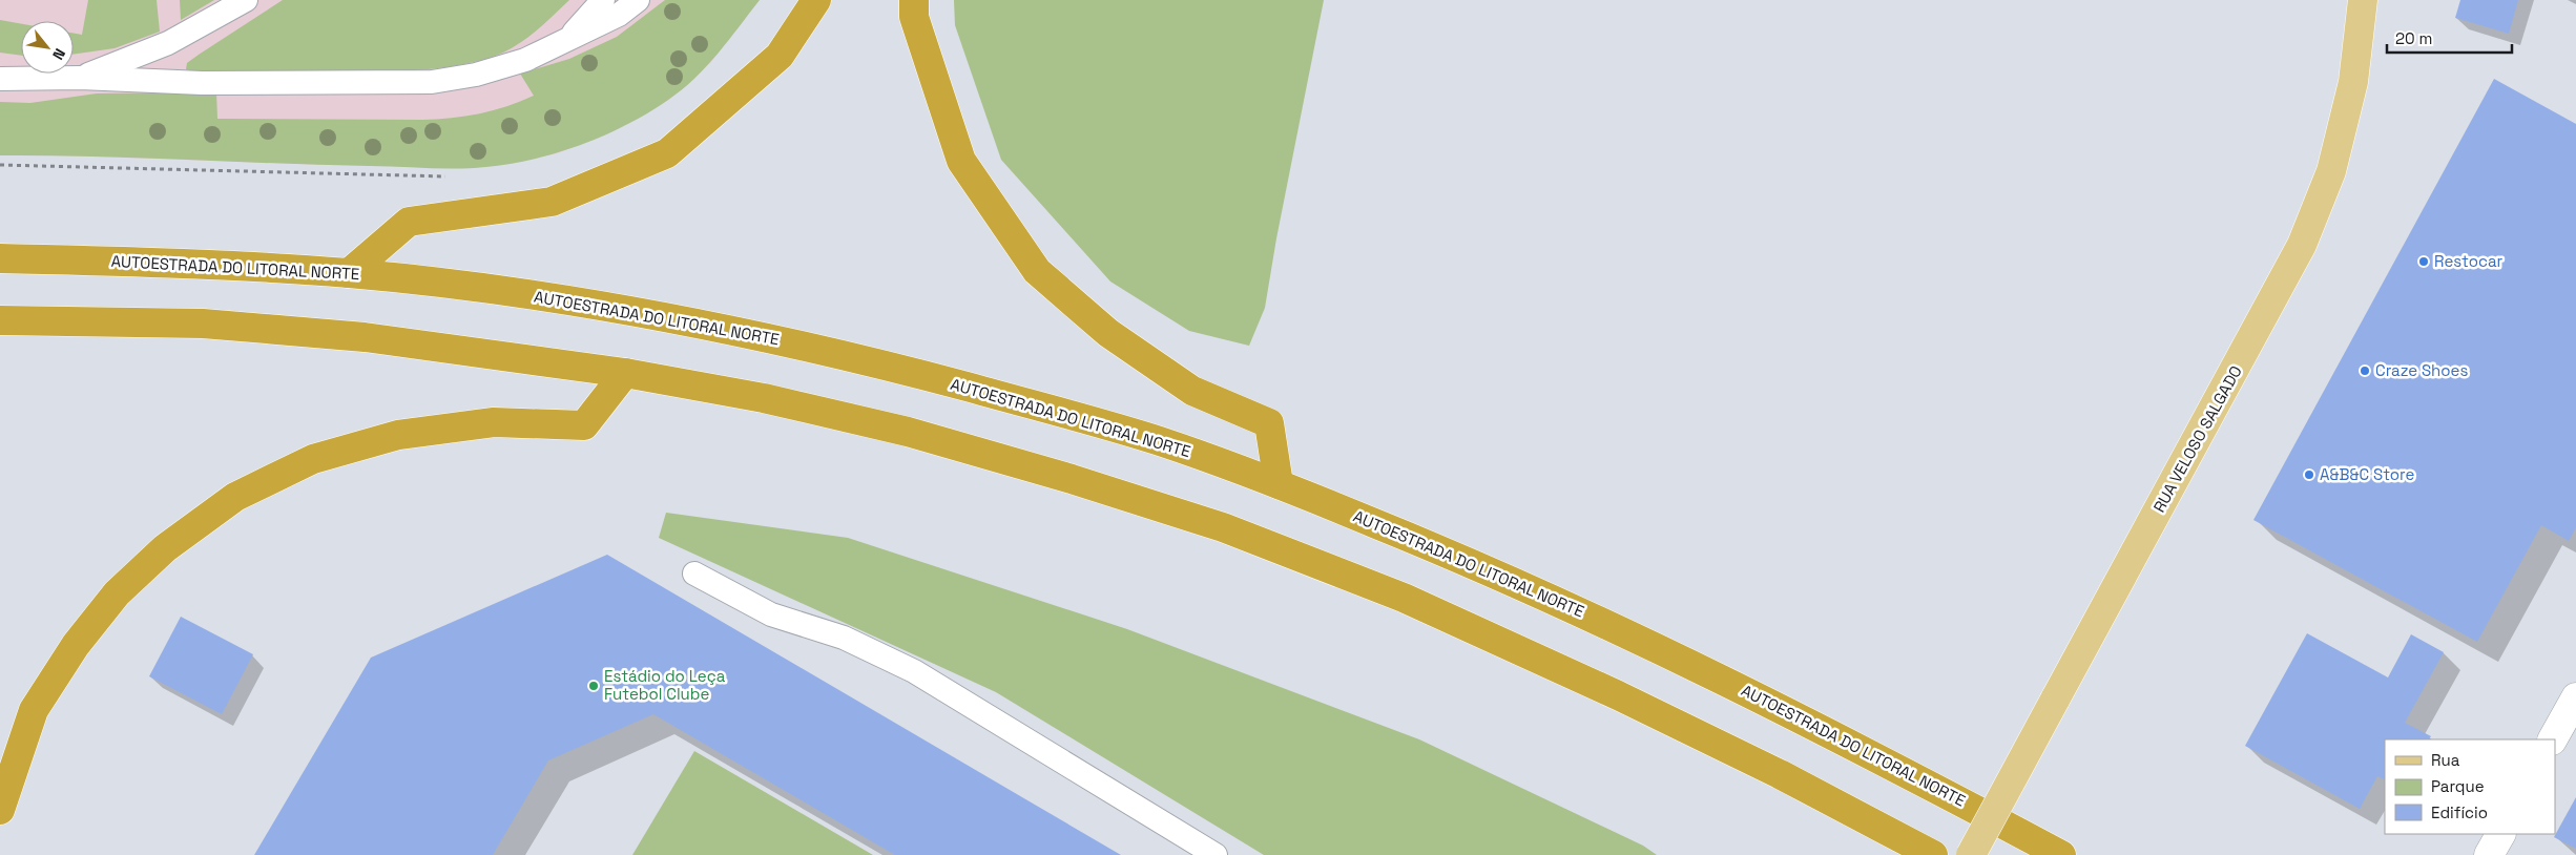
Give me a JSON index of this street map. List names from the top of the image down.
{
  "streets": {
    "highway": ["AUTOESTRADA DO LITORAL NORTE"],
    "main road": ["RUA VELOSO SALGADO"]
  },
  "places": [
    "Restocar",
    "Craze Shoes",
    "A&B&C Store",
    "Estádio do Leça Futebol Clube"
  ],
  "legend": ["Rua", "Parque", "Edifício"],
  "scale_bar": "20 m",
  "north": "bottom right"
}
